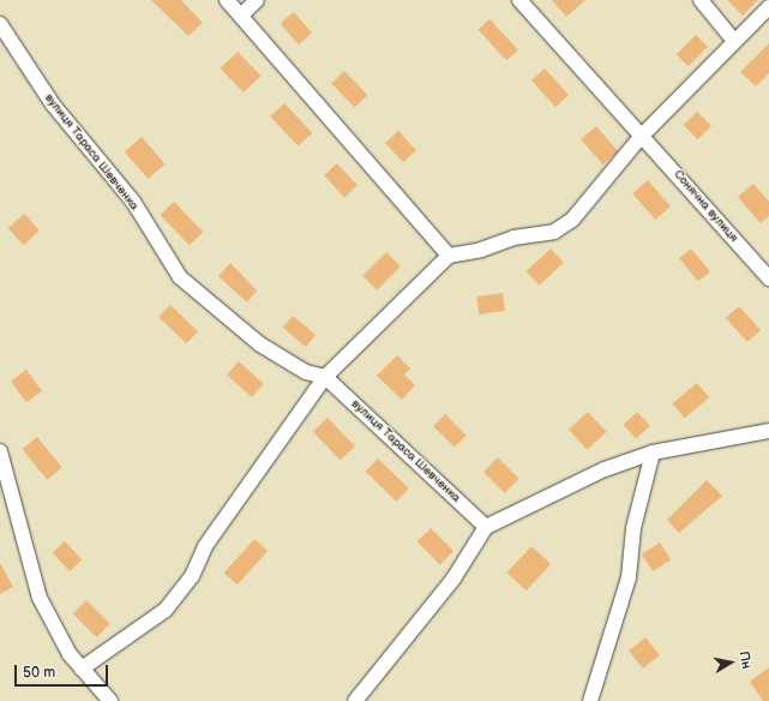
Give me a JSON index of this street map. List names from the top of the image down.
{
  "streets": {
    "street": ["вулиця Тараса Шевченка", "Сонячна вулиця"]
  },
  "scale_bar": "50 m",
  "north": "right"
}
